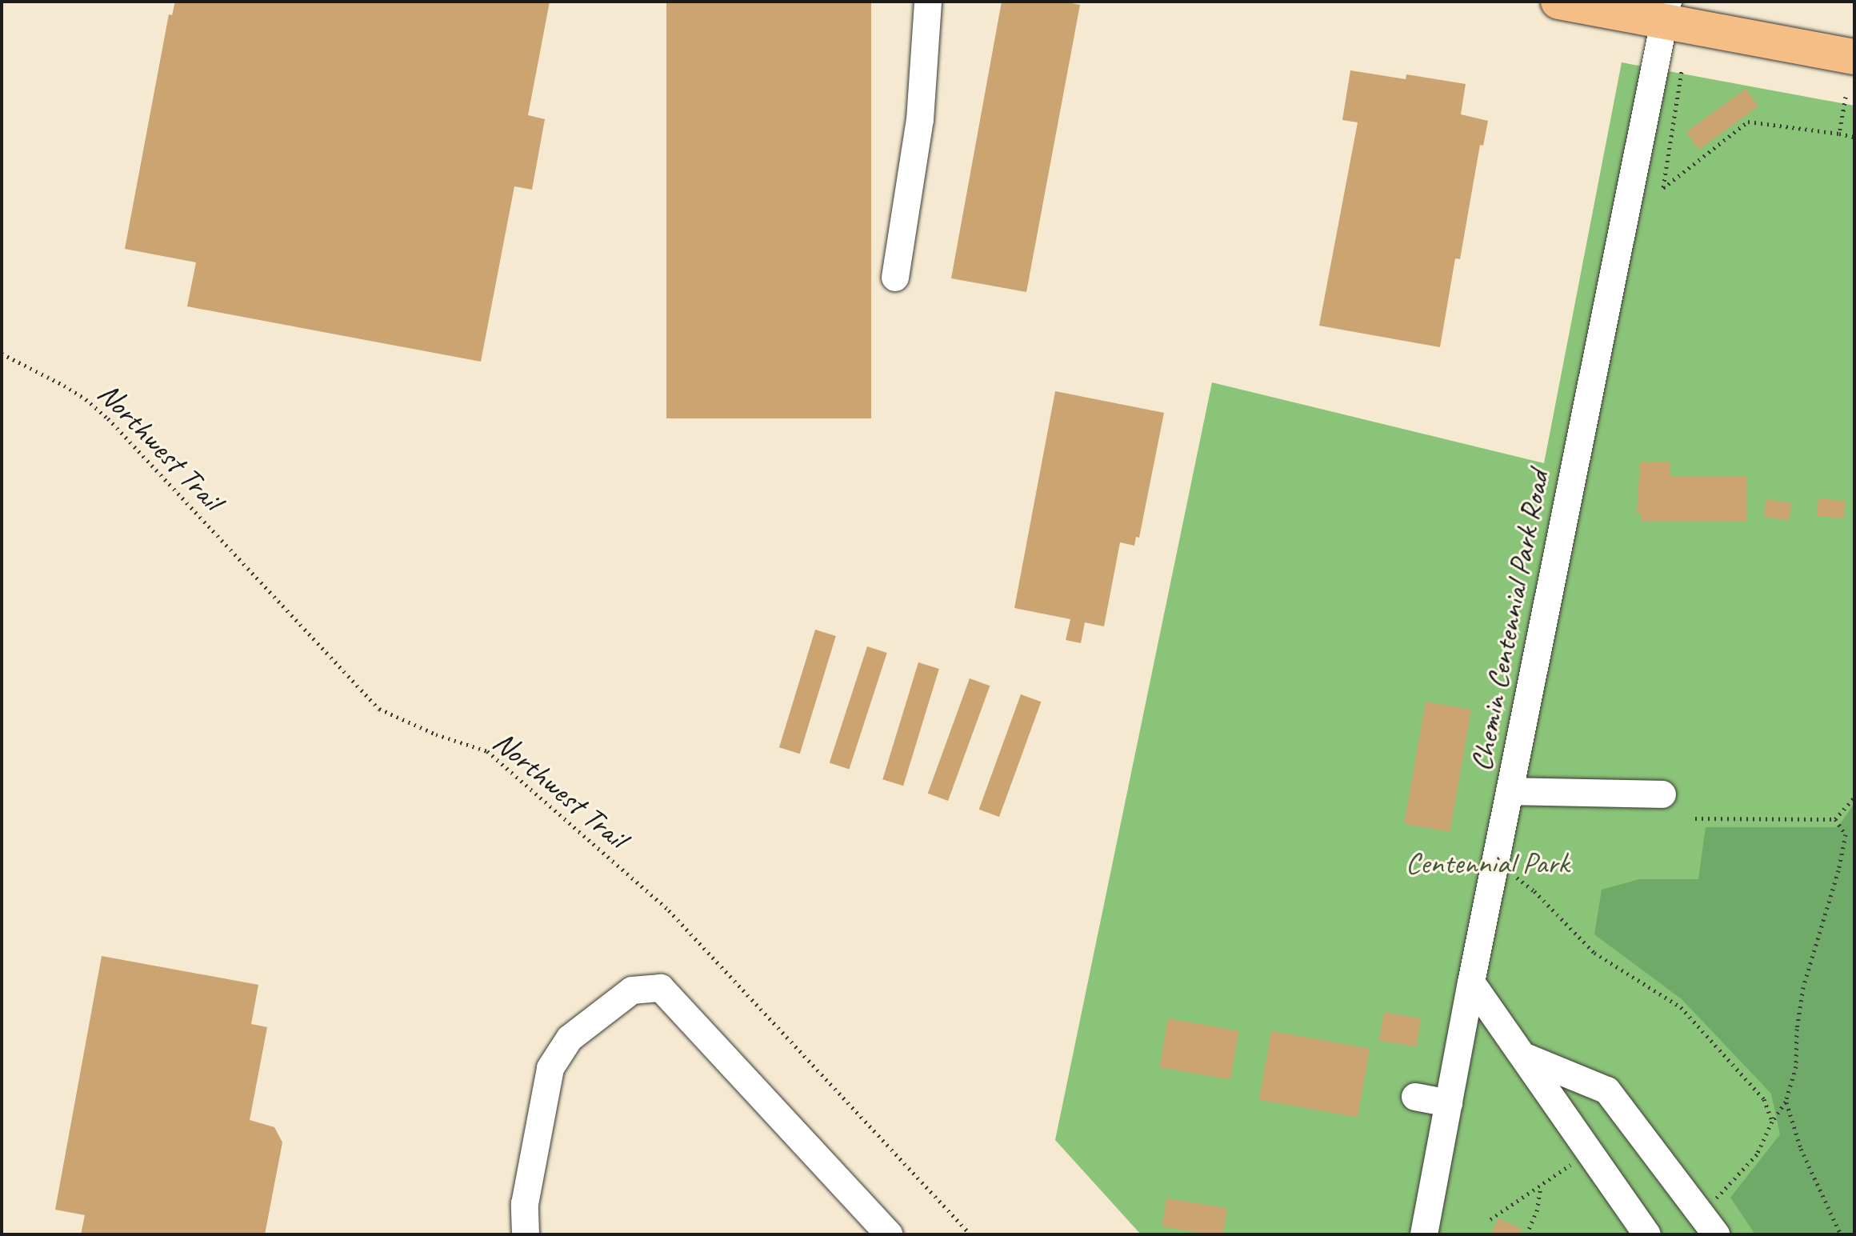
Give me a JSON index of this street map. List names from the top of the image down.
{
  "streets": {
    "street": ["Chemin Centennial Park Road"],
    "path": ["Northwest Trail"]
  },
  "parks": ["Centennial Park"]
}
